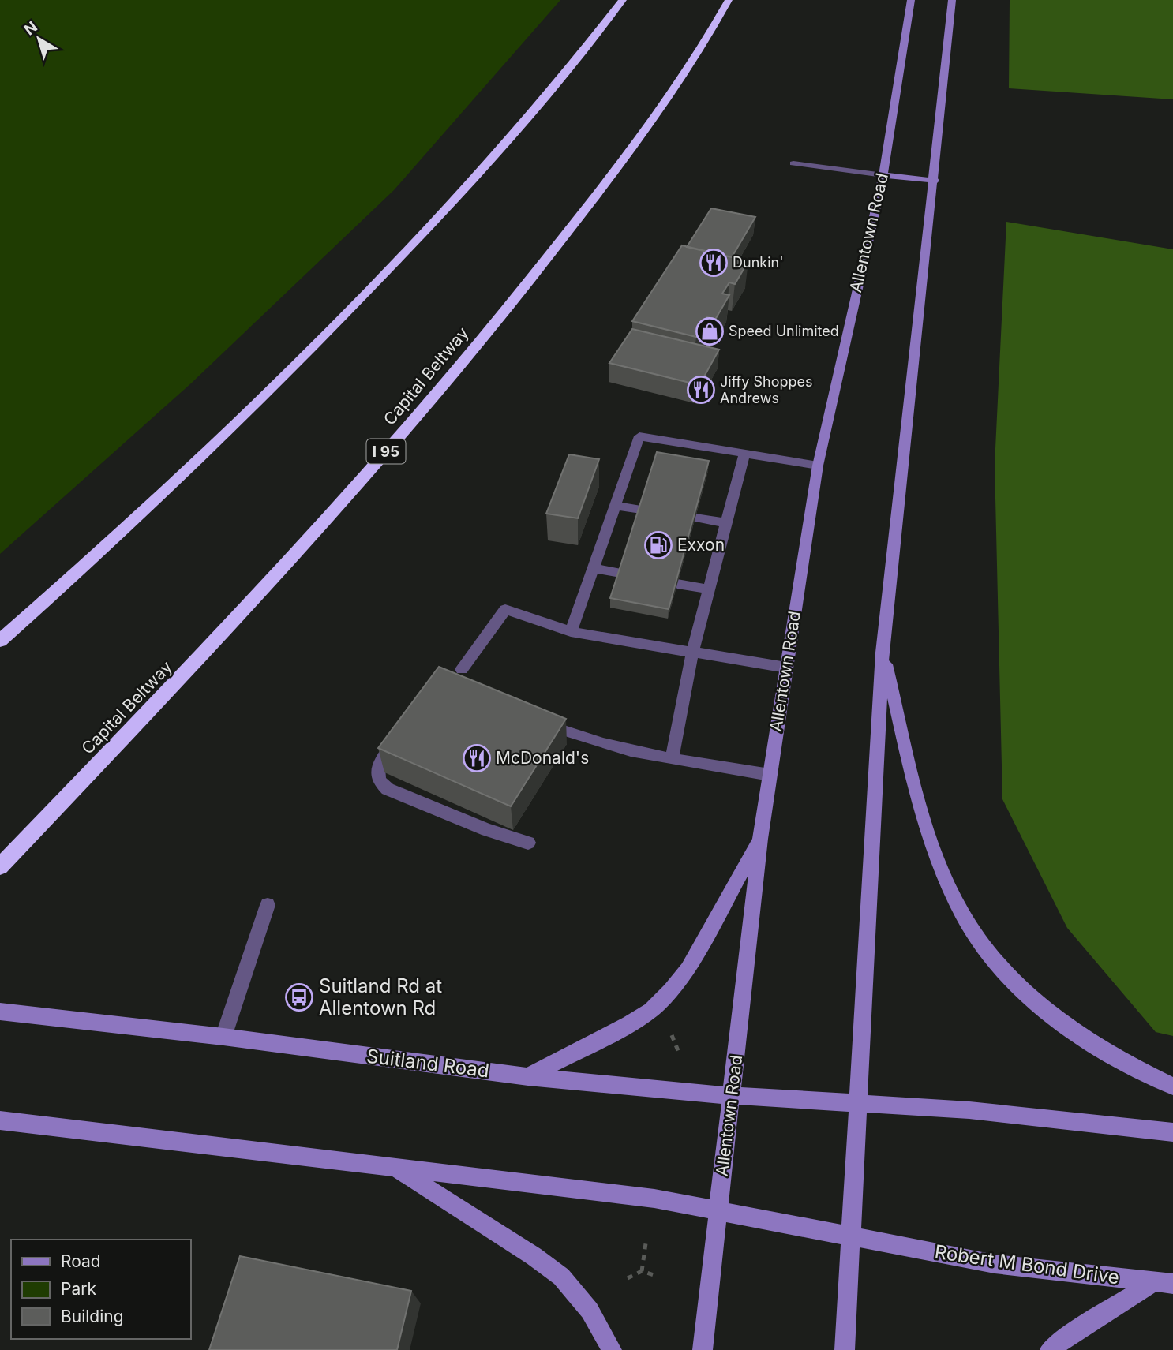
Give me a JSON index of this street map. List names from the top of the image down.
{
  "streets": {
    "highway": ["Capital Beltway", "I 95"],
    "main road": ["Allentown Road", "Suitland Road", "Robert M Bond Drive"]
  },
  "crossings": [
    ["Allentown Road", "Suitland Road"]
  ],
  "places": {
    "restaurant": ["Dunkin'", "Jiffy Shoppes Andrews", "McDonald's"],
    "shop": ["Speed Unlimited"],
    "fuel station": ["Exxon"],
    "bus stop": ["Suitland Rd at Allentown Rd"]
  },
  "legend": ["Road", "Park", "Building"],
  "north": "top left"
}
